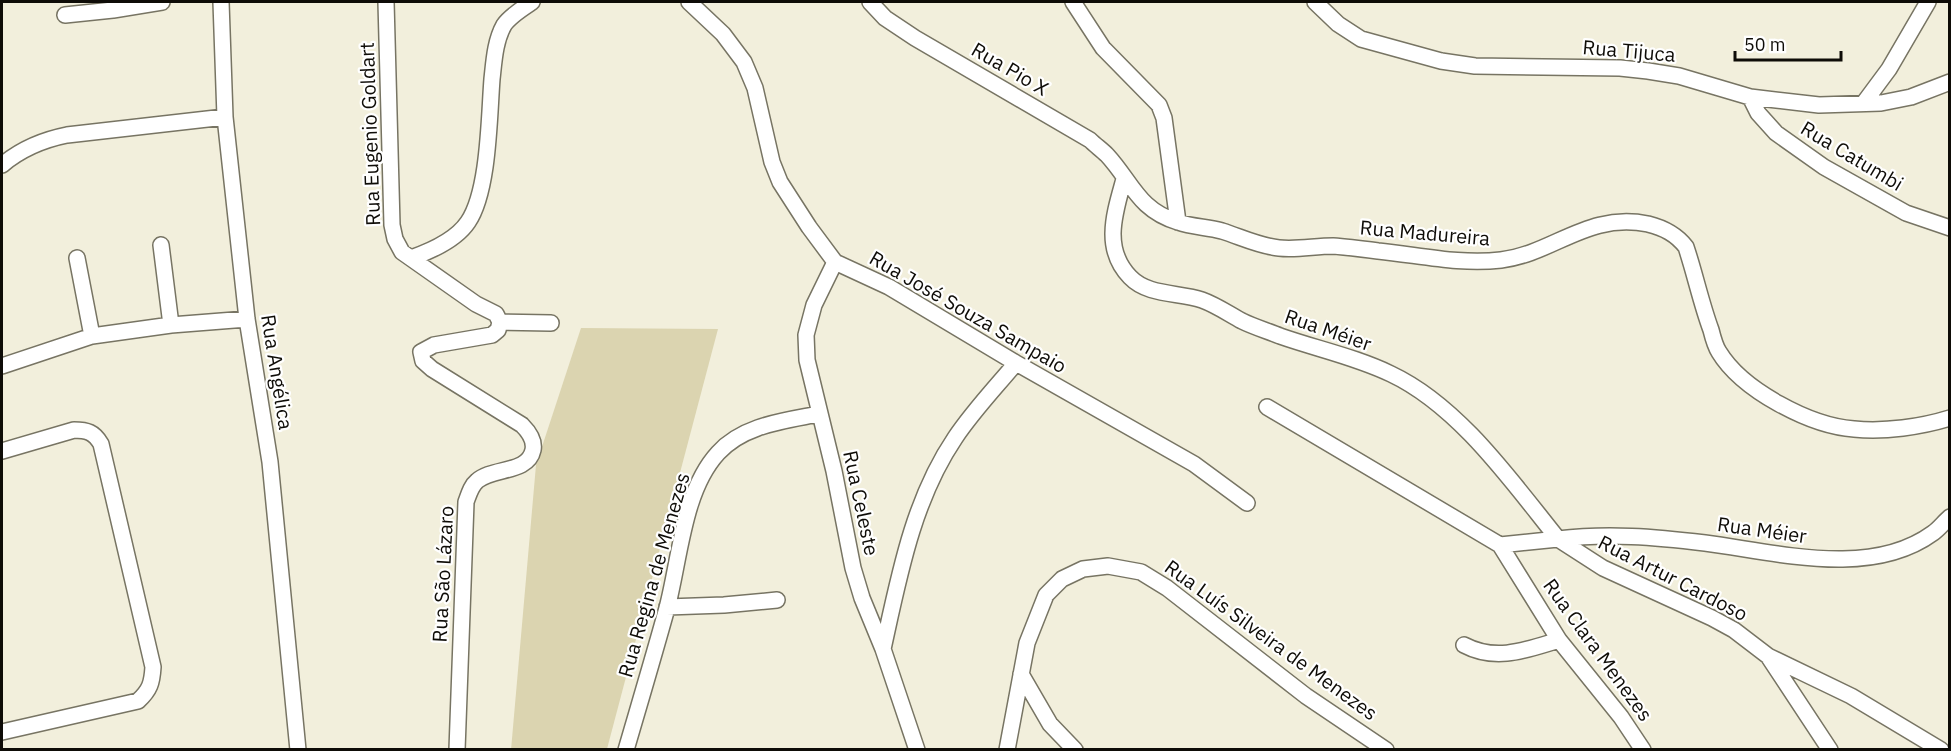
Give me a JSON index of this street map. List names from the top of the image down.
{
  "streets": {
    "street": [
      "Rua Tijuca",
      "Rua Pio X",
      "Rua Eugenio Goldart",
      "Rua Catumbi",
      "Rua Madureira",
      "Rua José Souza Sampaio",
      "Rua Méier",
      "Rua Angélica",
      "Rua Celeste",
      "Rua São Lázaro",
      "Rua Regina de Menezes",
      "Rua Artur Cardoso",
      "Rua Luís Silveira de Menezes",
      "Rua Clara Menezes"
    ]
  },
  "crossings": [
    ["Rua Tijuca", "Rua Catumbi"],
    ["Rua Pio X", "Rua Madureira"],
    ["Rua Pio X", "Rua Méier"],
    ["Rua Eugenio Goldart", "Rua São Lázaro"],
    ["Rua Madureira", "Rua Méier"],
    ["Rua José Souza Sampaio", "Rua Celeste"],
    ["Rua Méier", "Rua Artur Cardoso"],
    ["Rua Méier", "Rua Clara Menezes"],
    ["Rua Celeste", "Rua Regina de Menezes"]
  ],
  "scale_bar": "50 m"
}
